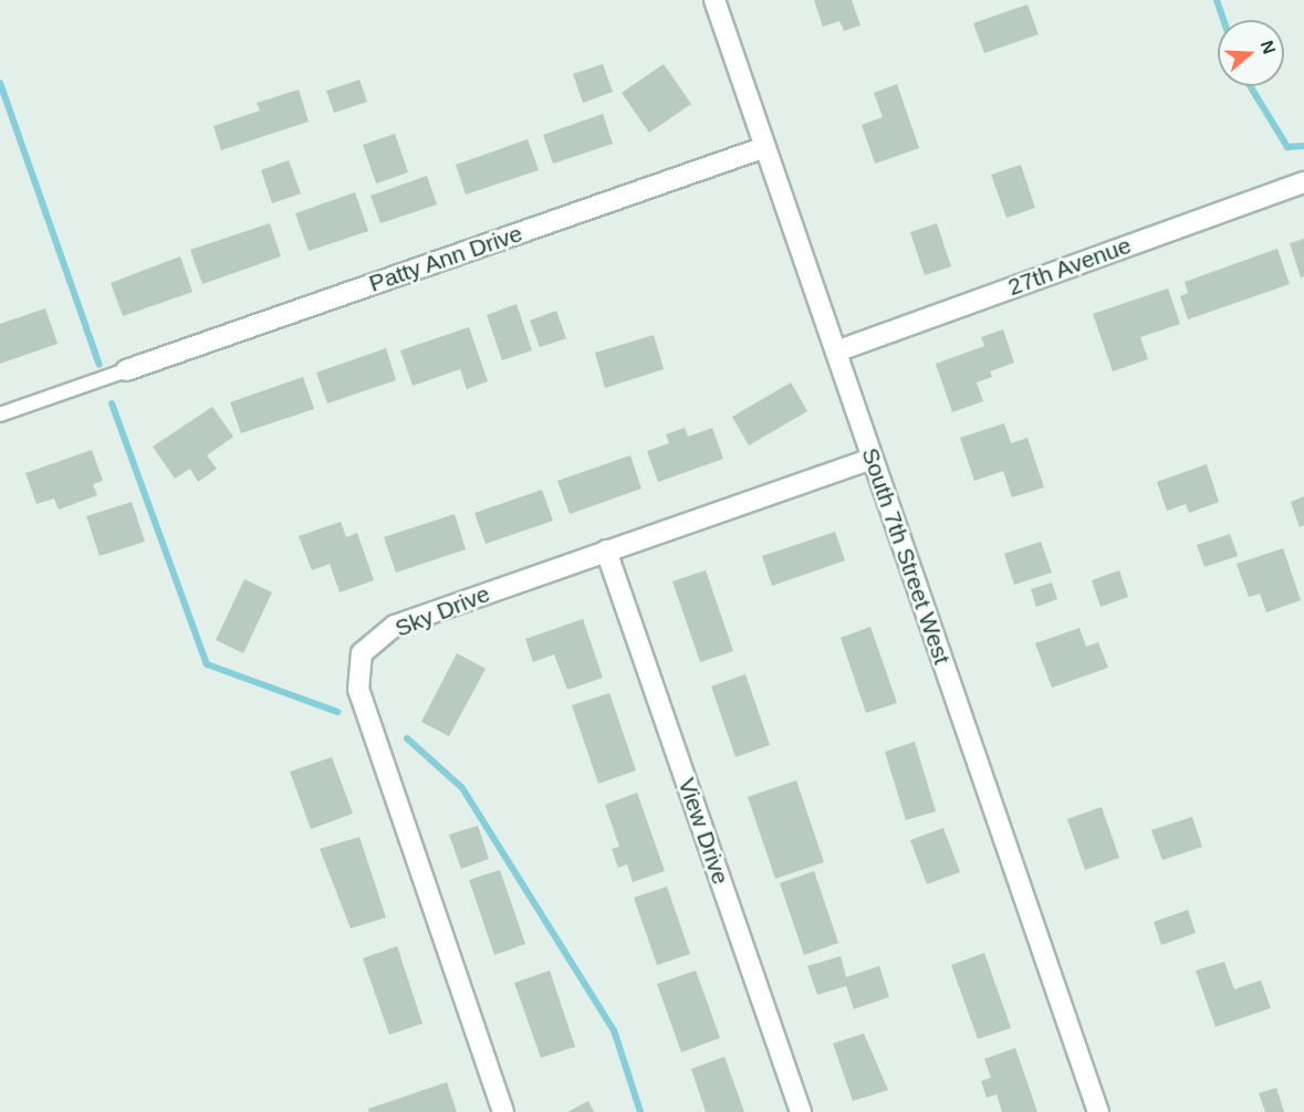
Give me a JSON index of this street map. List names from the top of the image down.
{
  "streets": {
    "street": [
      "Patty Ann Drive",
      "27th Avenue",
      "South 7th Street West",
      "Sky Drive",
      "View Drive"
    ]
  },
  "crossings": [
    ["Patty Ann Drive", "South 7th Street West"],
    ["27th Avenue", "South 7th Street West"],
    ["South 7th Street West", "Sky Drive"],
    ["Sky Drive", "View Drive"]
  ],
  "north": "right"
}
